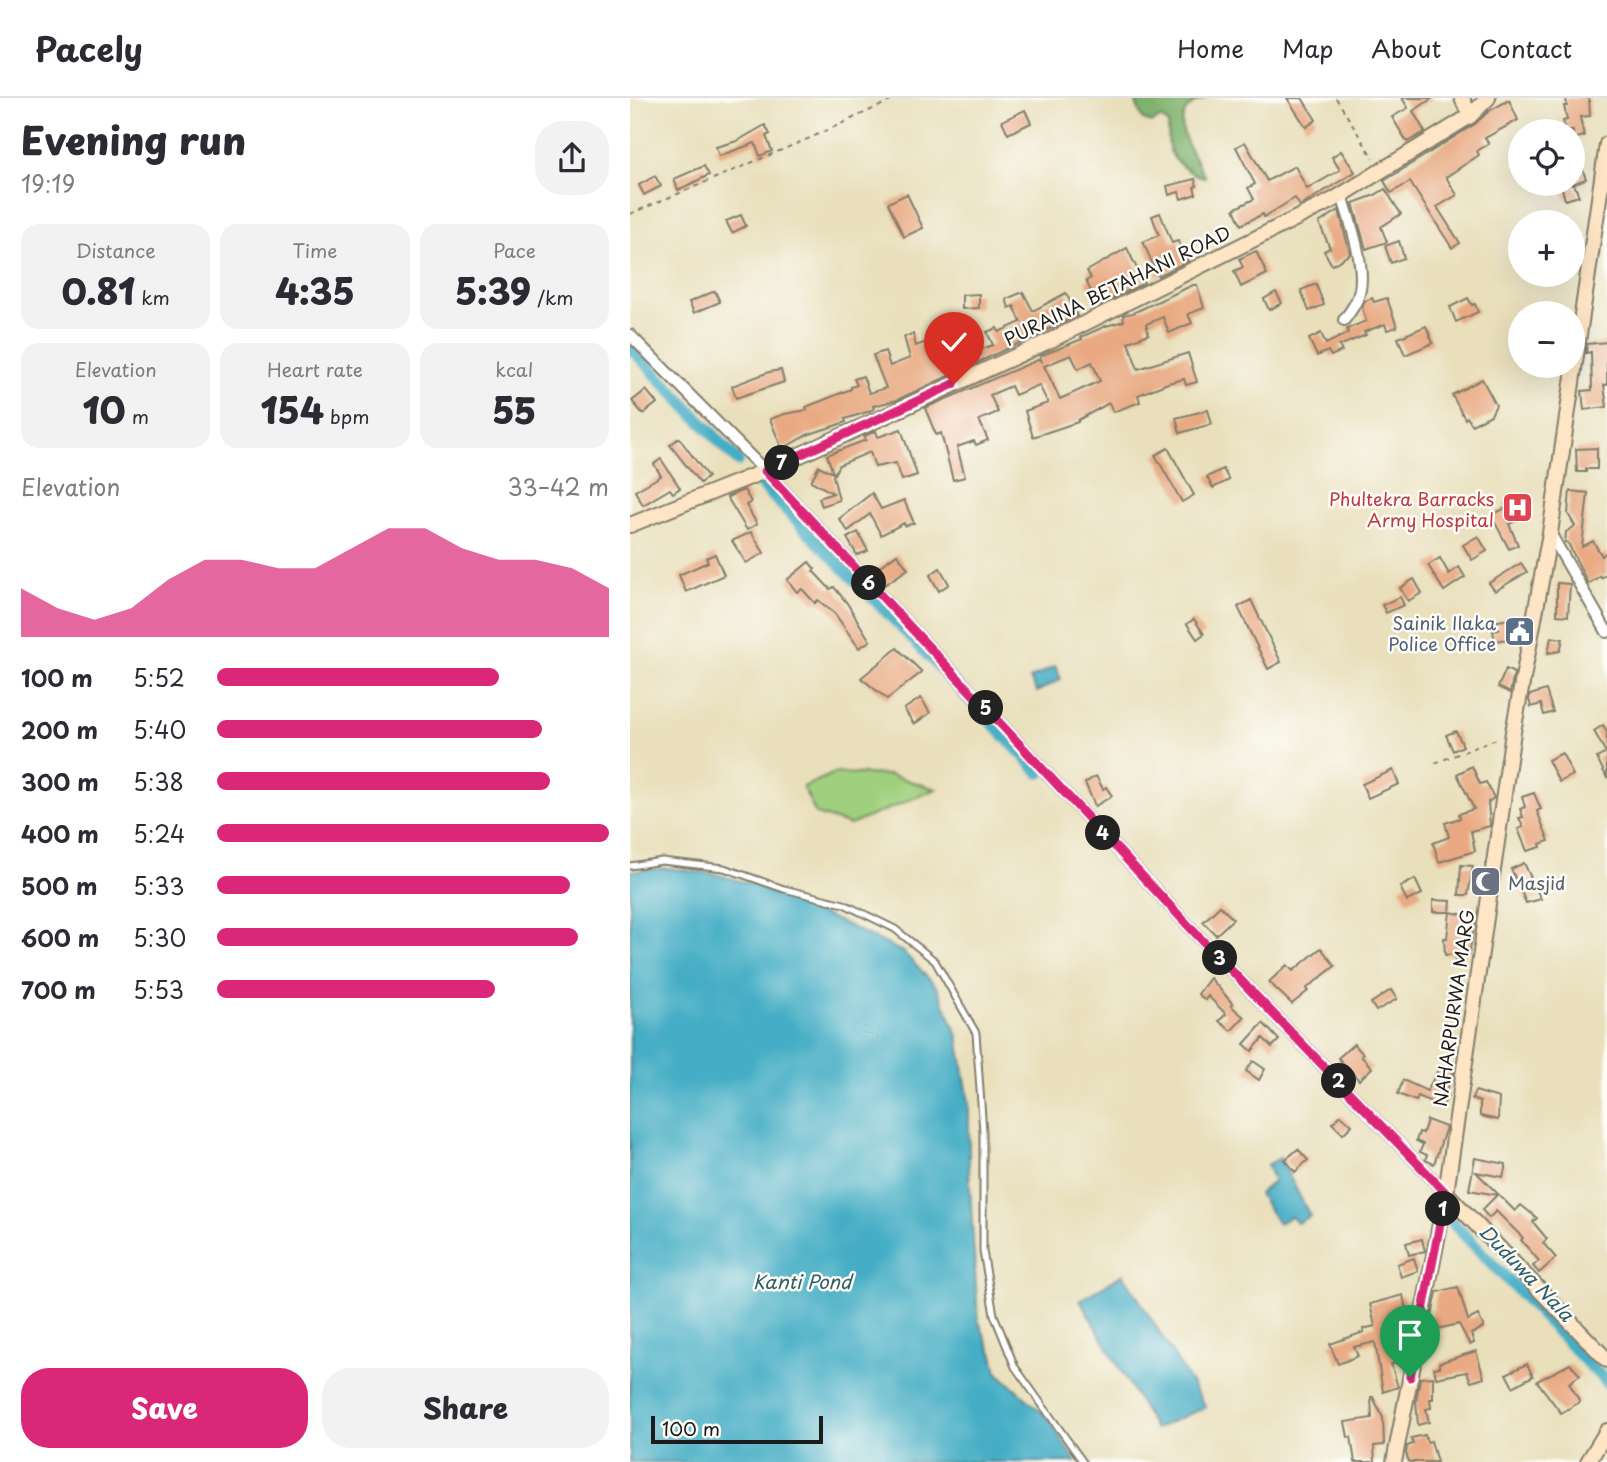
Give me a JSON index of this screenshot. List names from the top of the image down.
{
  "streets": {
    "main road": ["PURAINA BETAHANI ROAD", "NAHARPURWA MARG"]
  },
  "water": ["Duduwa Nala", "Kanti Pond"],
  "places": {
    "hospital": ["Phultekra Barracks Army Hospital"],
    "public building": ["Sainik Ilaka Police Office"],
    "mosque": ["Masjid"]
  },
  "scale_bar": "100 m",
  "page": {
    "header": "Pacely",
    "nav": [
      "Home",
      "Map",
      "About",
      "Contact"
    ],
    "heading": ["Evening run", "19:19"],
    "map_buttons": ["+", "−"],
    "stats": [
      ["Distance", "0.81 km"],
      ["Time", "4:35"],
      ["Pace", "5:39 /km"],
      ["Elevation", "10 m"],
      ["Heart rate", "154 bpm"],
      ["kcal", "55"]
    ],
    "pins": [
      "7",
      "6",
      "5",
      "4",
      "3",
      "2",
      "1"
    ],
    "chart": ["Elevation", "33–42 m"],
    "list": [
      {
        "name": "100 m",
        "note": "5:52"
      },
      {
        "name": "200 m",
        "note": "5:40"
      },
      {
        "name": "300 m",
        "note": "5:38"
      },
      {
        "name": "400 m",
        "note": "5:24"
      },
      {
        "name": "500 m",
        "note": "5:33"
      },
      {
        "name": "600 m",
        "note": "5:30"
      },
      {
        "name": "700 m",
        "note": "5:53"
      }
    ],
    "buttons": ["Save", "Share"],
    "scale": "100 m"
  }
}
